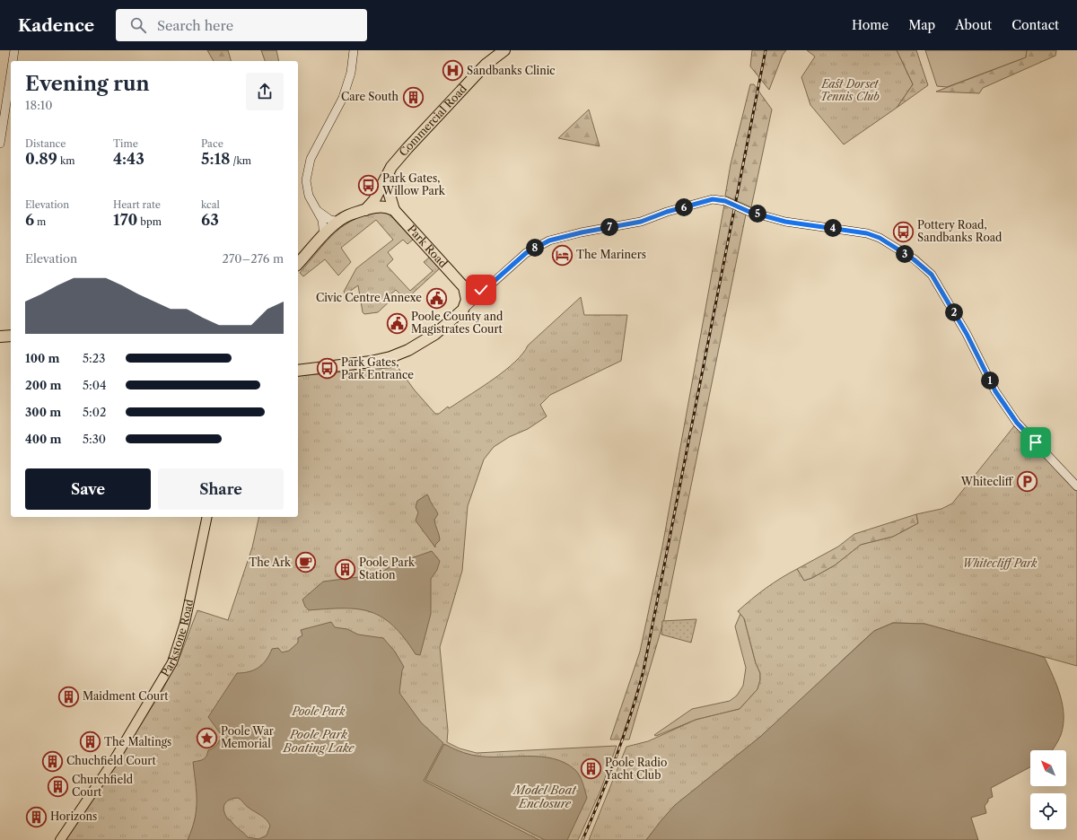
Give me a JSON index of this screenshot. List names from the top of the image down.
{
  "streets": {
    "highway": ["Commercial Road", "Park Road"],
    "main road": ["Parkstone Road"]
  },
  "crossings": [
    ["Commercial Road", "Park Road"]
  ],
  "water": ["Poole Park Boating Lake", "Model Boat Enclosure"],
  "parks": ["East Dorset Tennis Club", "Whitecliff Park", "Poole Park"],
  "places": {
    "hospital": ["Sandbanks Clinic"],
    "building": [
      "Care South",
      "Poole Park Station",
      "Maidment Court",
      "The Maltings",
      "Chuchfield Court",
      "Poole Radio Yacht Club",
      "Churchfield Court",
      "Horizons"
    ],
    "bus stop": ["Park Gates, Willow Park", "Pottery Road, Sandbanks Road", "Park Gates, Park Entrance"],
    "hotel": ["The Mariners"],
    "public building": ["Civic Centre Annexe", "Poole County and Magistrates Court"],
    "parking": ["Whitecliff"],
    "cafe": ["The Ark"],
    "place": ["Poole War Memorial"]
  },
  "north": "top left",
  "page": {
    "header": "Kadence",
    "search": "Search here",
    "nav": [
      "Home",
      "Map",
      "About",
      "Contact"
    ],
    "heading": ["Evening run", "18:10"],
    "stats": [
      ["Distance", "0.89 km"],
      ["Time", "4:43"],
      ["Pace", "5:18 /km"],
      ["Elevation", "6 m"],
      ["Heart rate", "170 bpm"],
      ["kcal", "63"]
    ],
    "pins": [
      "6",
      "5",
      "7",
      "4",
      "8",
      "3",
      "2",
      "1"
    ],
    "chart": ["Elevation", "270–276 m"],
    "list": [
      {
        "name": "100 m",
        "note": "5:23"
      },
      {
        "name": "200 m",
        "note": "5:04"
      },
      {
        "name": "300 m",
        "note": "5:02"
      },
      {
        "name": "400 m",
        "note": "5:30"
      }
    ],
    "buttons": ["Save", "Share"]
  }
}
